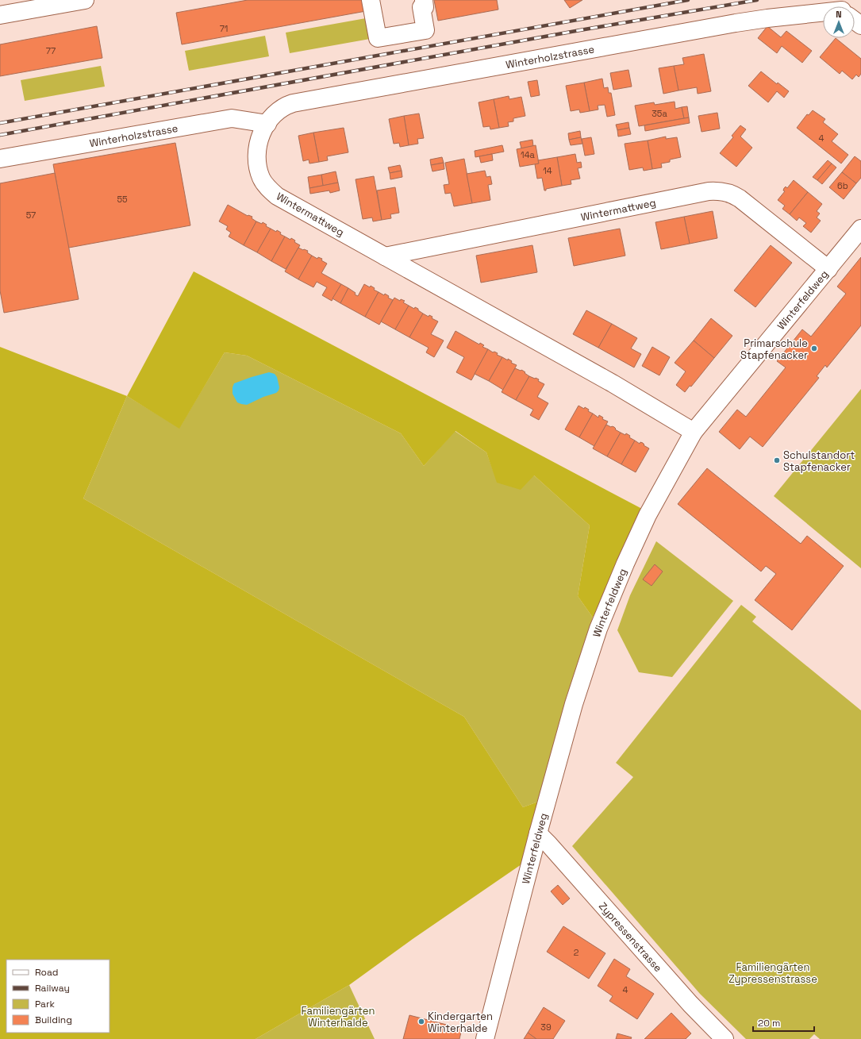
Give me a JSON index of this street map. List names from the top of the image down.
{
  "streets": {
    "street": [
      "Winterholzstrasse",
      "Wintermattweg",
      "Winterfeldweg",
      "Zypressenstrasse"
    ]
  },
  "crossings": [
    ["Winterholzstrasse", "Wintermattweg"],
    ["Wintermattweg", "Winterfeldweg"],
    ["Winterfeldweg", "Zypressenstrasse"]
  ],
  "parks": ["Familiengärten Zypressenstrasse", "Familiengärten Winterhalde"],
  "places": ["Primarschule Stapfenacker", "Schulstandort Stapfenacker", "Kindergarten Winterhalde"],
  "house_numbers": [
    "71",
    "77",
    "35a",
    "4",
    "14a",
    "14",
    "6b",
    "55",
    "57",
    "2",
    "4",
    "39"
  ],
  "legend": [
    "Road",
    "Railway",
    "Park",
    "Building"
  ],
  "scale_bar": "20 m",
  "north": "top"
}
